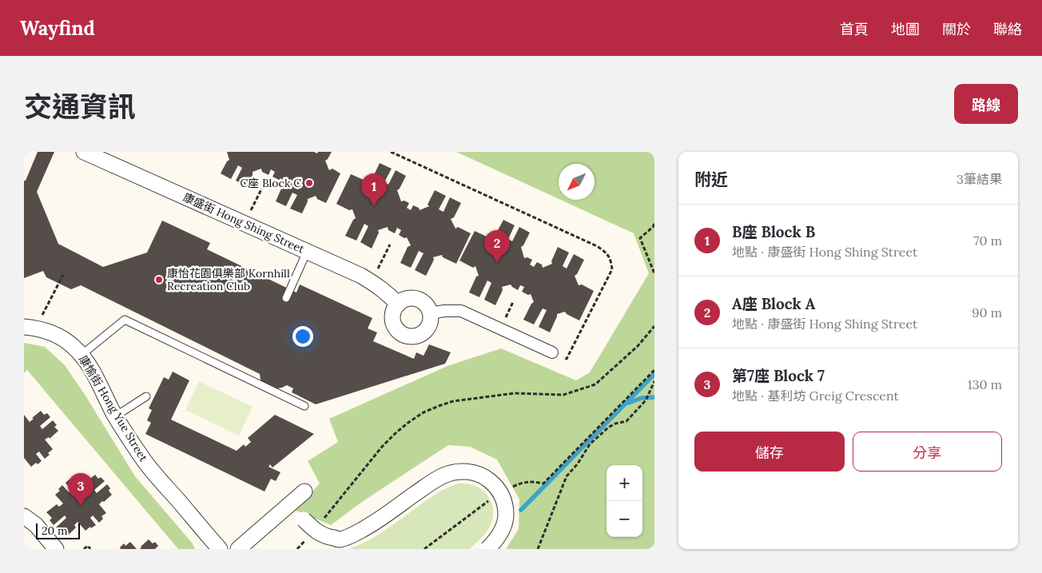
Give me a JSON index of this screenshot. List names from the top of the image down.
{
  "streets": {
    "street": ["康盛街 Hong Shing Street", "康愉街 Hong Yue Street"]
  },
  "places": ["C座 Block C", "康怡花園俱樂部 Kornhill Recreation Club"],
  "scale_bar": "20 m",
  "north": "bottom left",
  "page": {
    "header": "Wayfind",
    "nav": [
      "首頁",
      "地圖",
      "關於",
      "聯絡"
    ],
    "title": "交通資訊",
    "buttons": [
      "路線",
      ["儲存", "分享"]
    ],
    "heading": ["附近", "3筆結果"],
    "pins": ["1", "2", "3"],
    "list": [
      {
        "mark": "1",
        "name": "B座 Block B",
        "note": "地點 · 康盛街 Hong Shing Street",
        "value": "70 m"
      },
      {
        "mark": "2",
        "name": "A座 Block A",
        "note": "地點 · 康盛街 Hong Shing Street",
        "value": "90 m"
      },
      {
        "mark": "3",
        "name": "第7座 Block 7",
        "note": "地點 · 基利坊 Greig Crescent",
        "value": "130 m"
      }
    ],
    "map_buttons": ["+", "−"],
    "scale": "20 m"
  }
}
